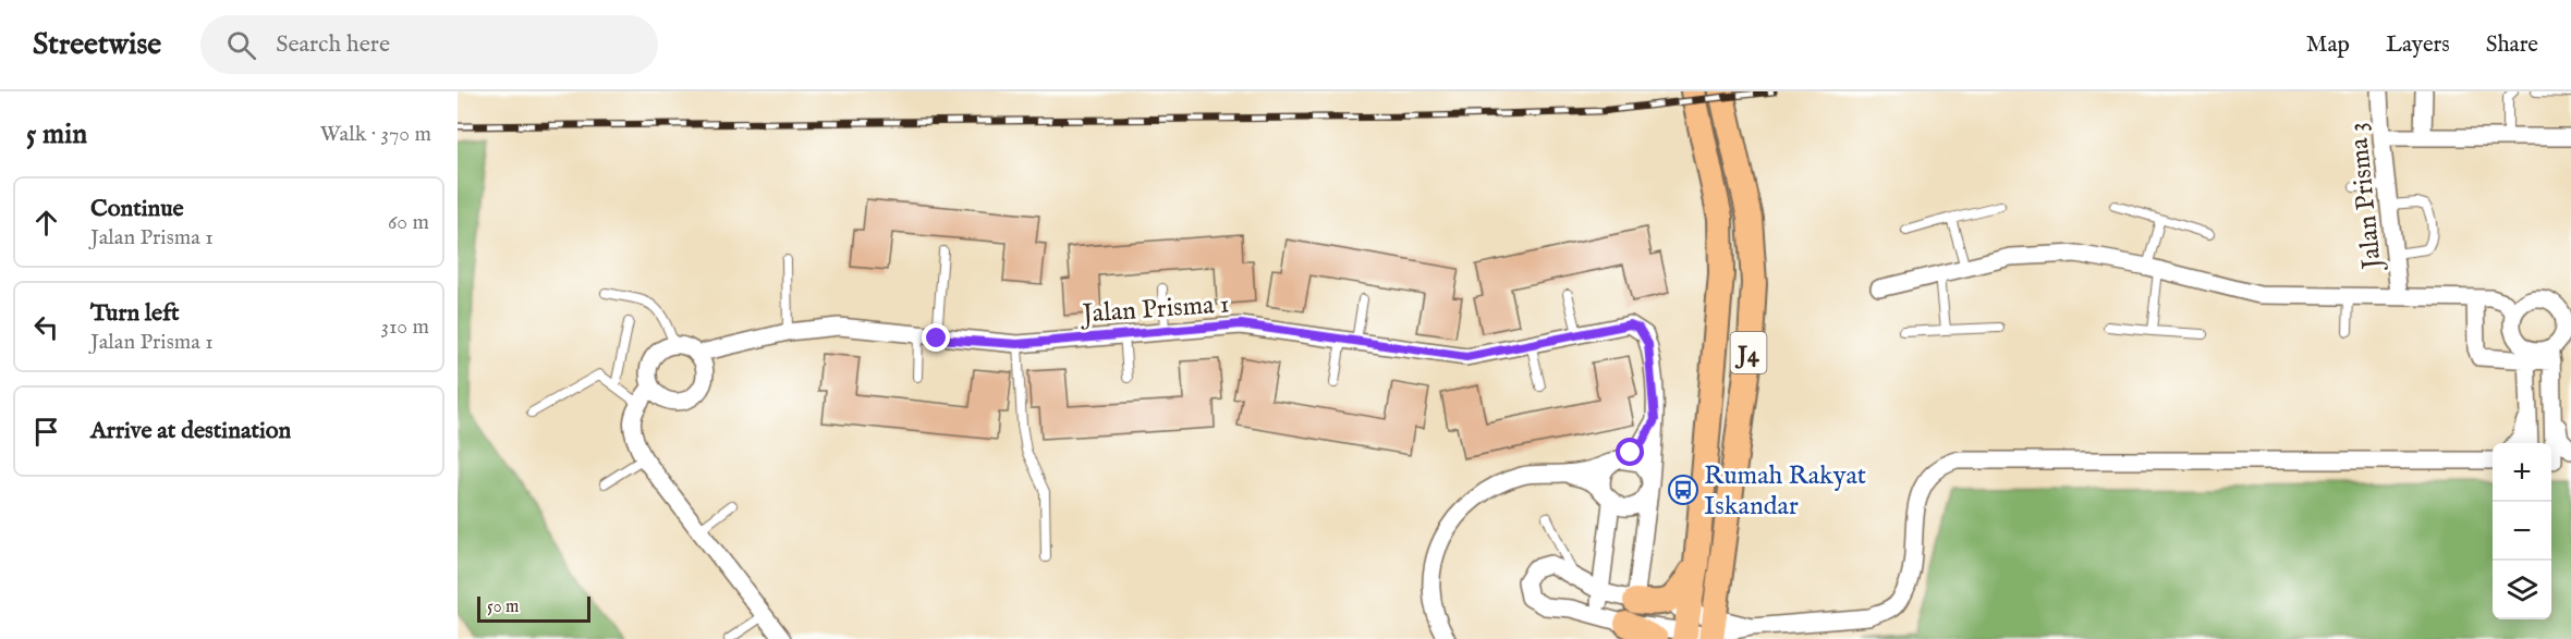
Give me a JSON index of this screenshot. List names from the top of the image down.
{
  "streets": {
    "main road": ["J4"],
    "street": ["Jalan Prisma 3", "Jalan Prisma 1"]
  },
  "places": {
    "bus stop": ["Rumah Rakyat Iskandar"]
  },
  "scale_bar": "50 m",
  "page": {
    "header": "Streetwise",
    "search": "Search here",
    "nav": ["Map", "Layers", "Share"],
    "heading": ["5 min", "Walk · 370 m"],
    "list": [
      ["Continue", "Jalan Prisma 1", "60 m"],
      ["Turn left", "Jalan Prisma 1", "310 m"],
      "Arrive at destination"
    ],
    "map_buttons": ["+", "−"],
    "scale": "50 m"
  }
}
